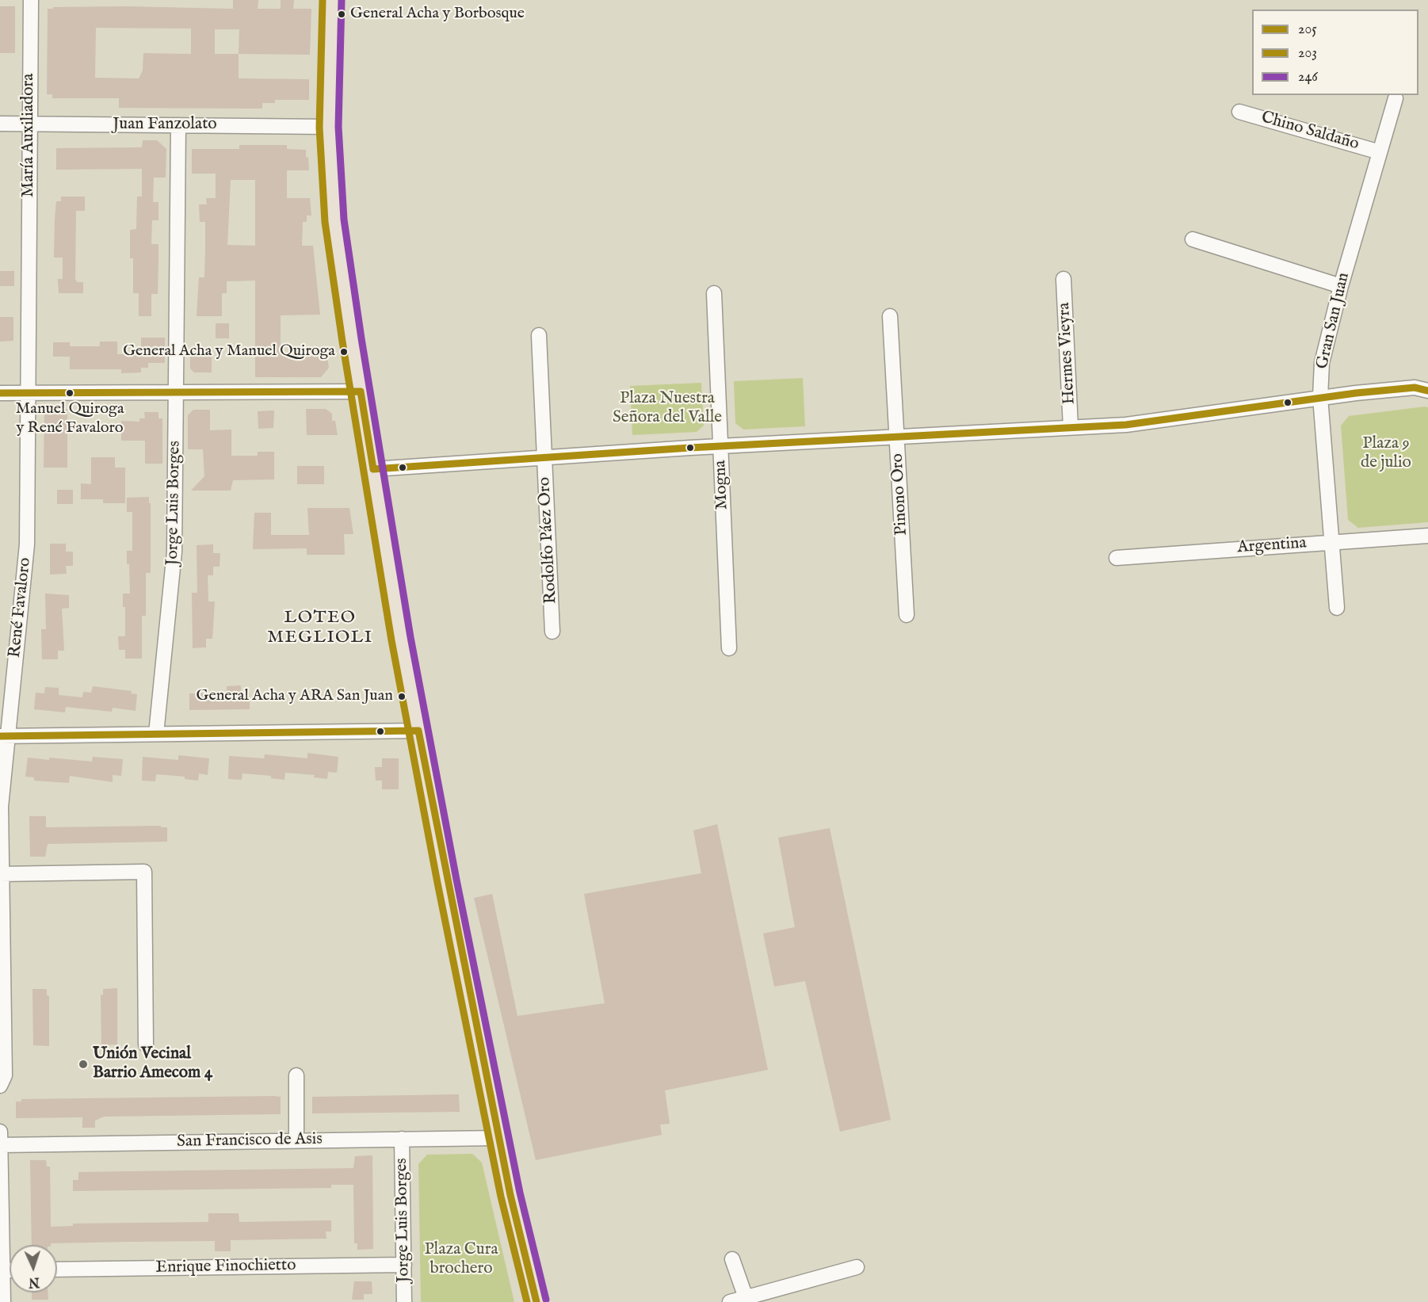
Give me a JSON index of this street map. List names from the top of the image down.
{
  "streets": {
    "street": [
      "Juan Fanzolato",
      "Chino Saldaño",
      "María Auxiliadora",
      "Gran San Juan",
      "Hermes Vieyra",
      "Mogna",
      "Pinono Oro",
      "Jorge Luis Borges",
      "Rodolfo Páez Oro",
      "Argentina",
      "René Favaloro",
      "San Francisco de Asis",
      "Enrique Finochietto"
    ]
  },
  "crossings": [
    ["Juan Fanzolato", "María Auxiliadora"],
    ["Juan Fanzolato", "Jorge Luis Borges"],
    ["Chino Saldaño", "Gran San Juan"],
    ["María Auxiliadora", "René Favaloro"],
    ["Gran San Juan", "Argentina"],
    ["Jorge Luis Borges", "San Francisco de Asis"],
    ["Jorge Luis Borges", "Enrique Finochietto"]
  ],
  "districts": ["LOTEO MEGLIOLI"],
  "parks": ["Plaza Nuestra Señora del Valle", "Plaza 9 de julio", "Plaza Cura brochero"],
  "places": [
    "General Acha y Borbosque",
    "General Acha y Manuel Quiroga",
    "Manuel Quiroga y René Favaloro",
    "General Acha y ARA San Juan",
    "Unión Vecinal Barrio Amecom 4"
  ],
  "lines": ["transit line 203", "transit line 246", "transit line 205"],
  "legend": ["205", "203", "246"],
  "north": "bottom"
}
